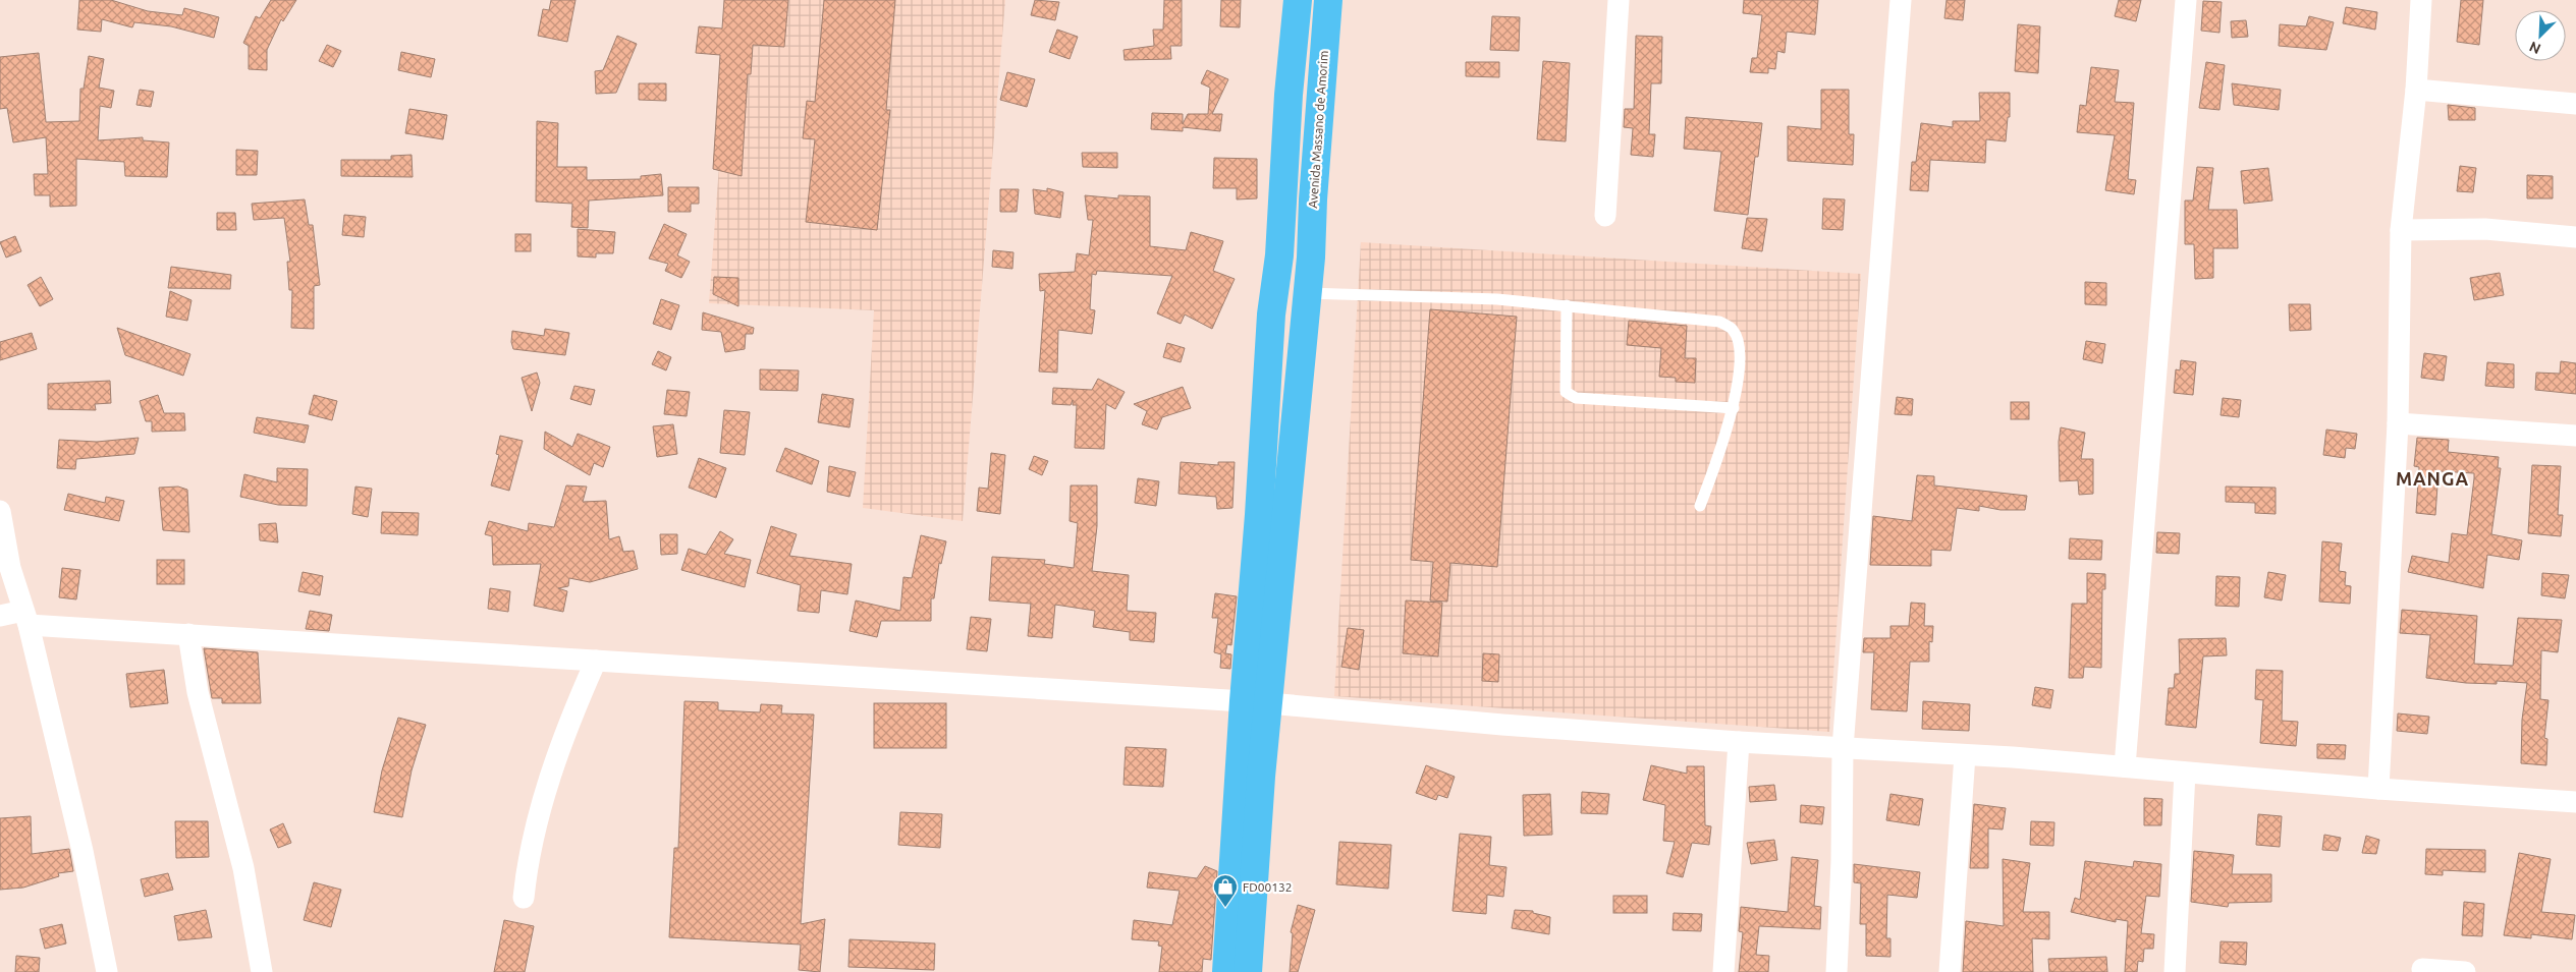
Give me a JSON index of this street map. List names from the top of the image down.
{
  "streets": {
    "highway": ["Avenida Massano de Amorim"]
  },
  "districts": ["MANGA"],
  "places": {
    "shop": ["FD00132"]
  },
  "north": "bottom left"
}
